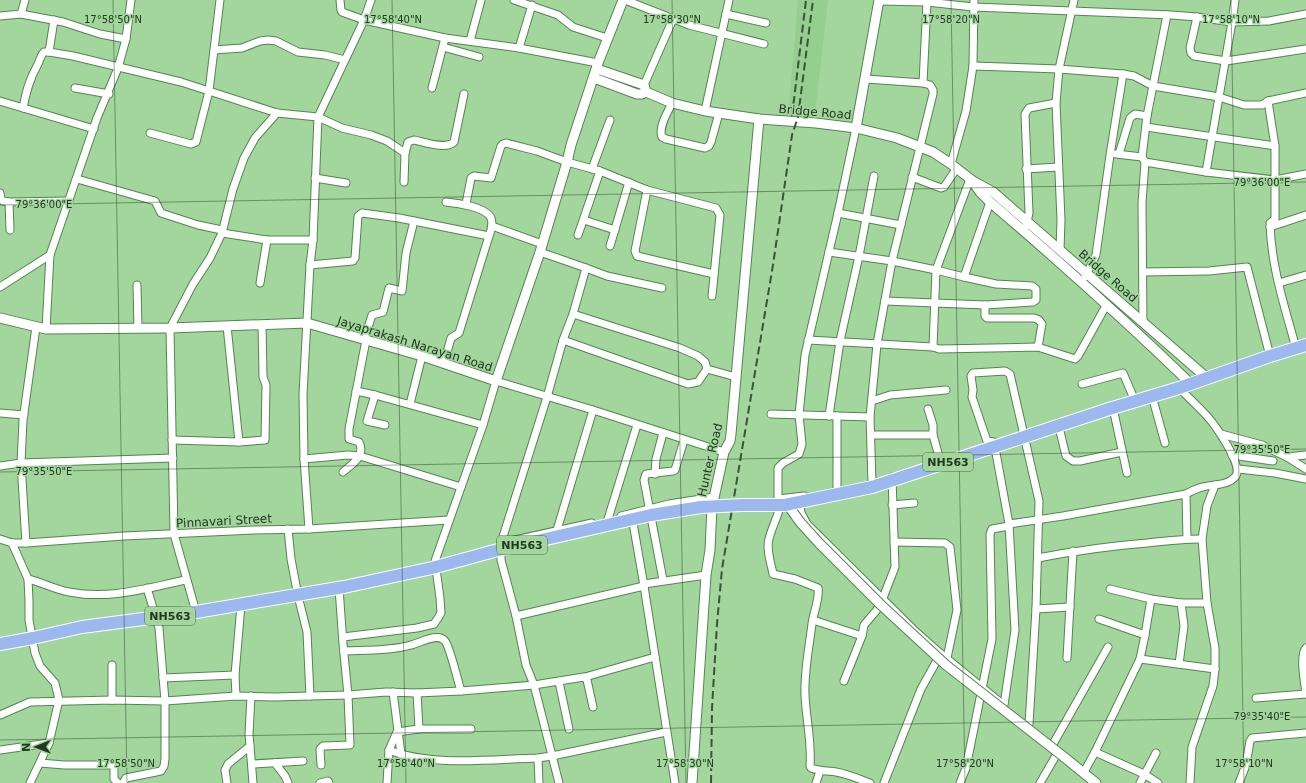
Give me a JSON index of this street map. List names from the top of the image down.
{
  "streets": {
    "highway": ["NH563"],
    "street": [
      "Bridge Road",
      "Jayaprakash Narayan Road",
      "Hunter Road",
      "Pinnavari Street"
    ]
  },
  "crossings": [
    ["Bridge Road", "Jayaprakash Narayan Road"],
    ["Bridge Road", "Hunter Road"],
    ["Bridge Road", "NH563"]
  ],
  "north": "left",
  "coordinates": [
    "17°58'50\"N",
    "17°58'40\"N",
    "17°58'30\"N",
    "17°58'20\"N",
    "17°58'10\"N",
    "79°36'00\"E",
    "79°35'50\"E",
    "79°35'40\"E"
  ]
}
